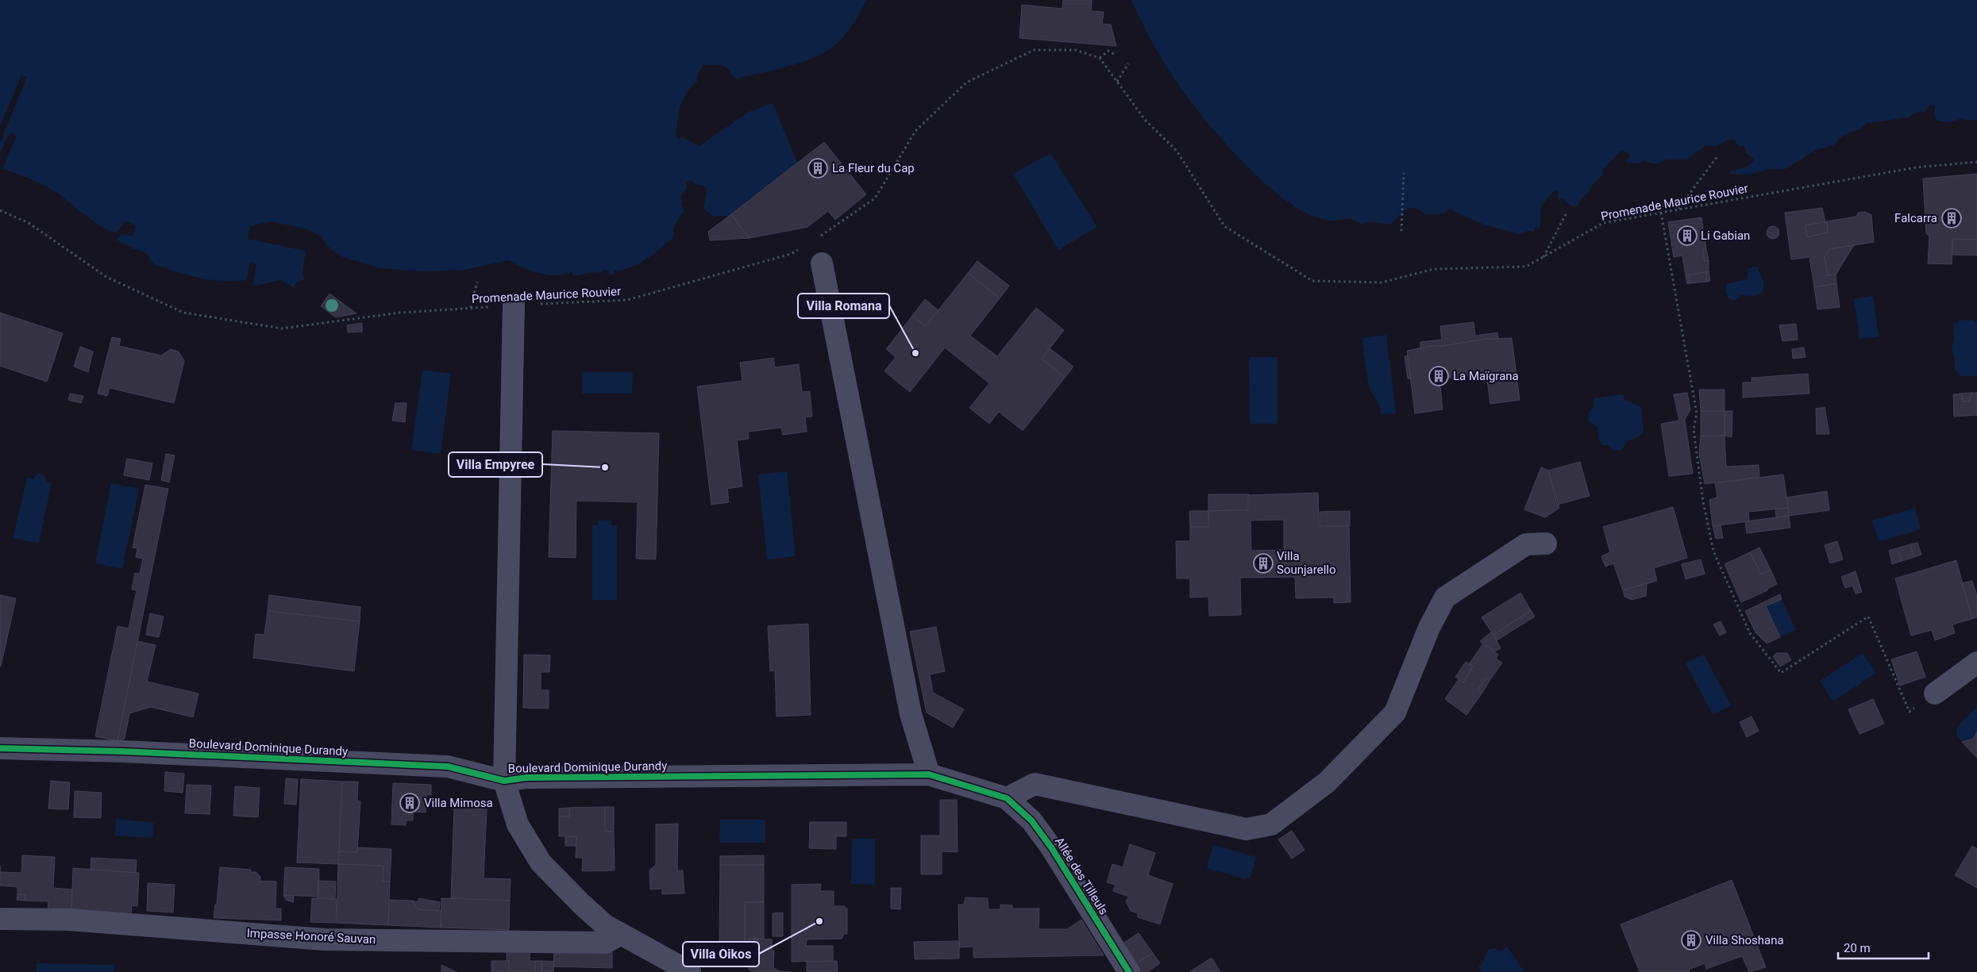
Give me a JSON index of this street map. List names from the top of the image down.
{
  "streets": {
    "street": ["Boulevard Dominique Durandy", "Allée des Tilleuls", "Impasse Honoré Sauvan"],
    "path": ["Promenade Maurice Rouvier"]
  },
  "crossings": [
    ["Boulevard Dominique Durandy", "Allée des Tilleuls"]
  ],
  "places": {
    "building": [
      "La Fleur du Cap",
      "Falcarra",
      "Li Gabian",
      "La Maïgrana",
      "Villa Sounjarello",
      "Villa Mimosa",
      "Villa Shoshana"
    ],
    "other": ["Villa Romana", "Villa Empyree", "Villa Oikos"]
  },
  "scale_bar": "20 m"
}
